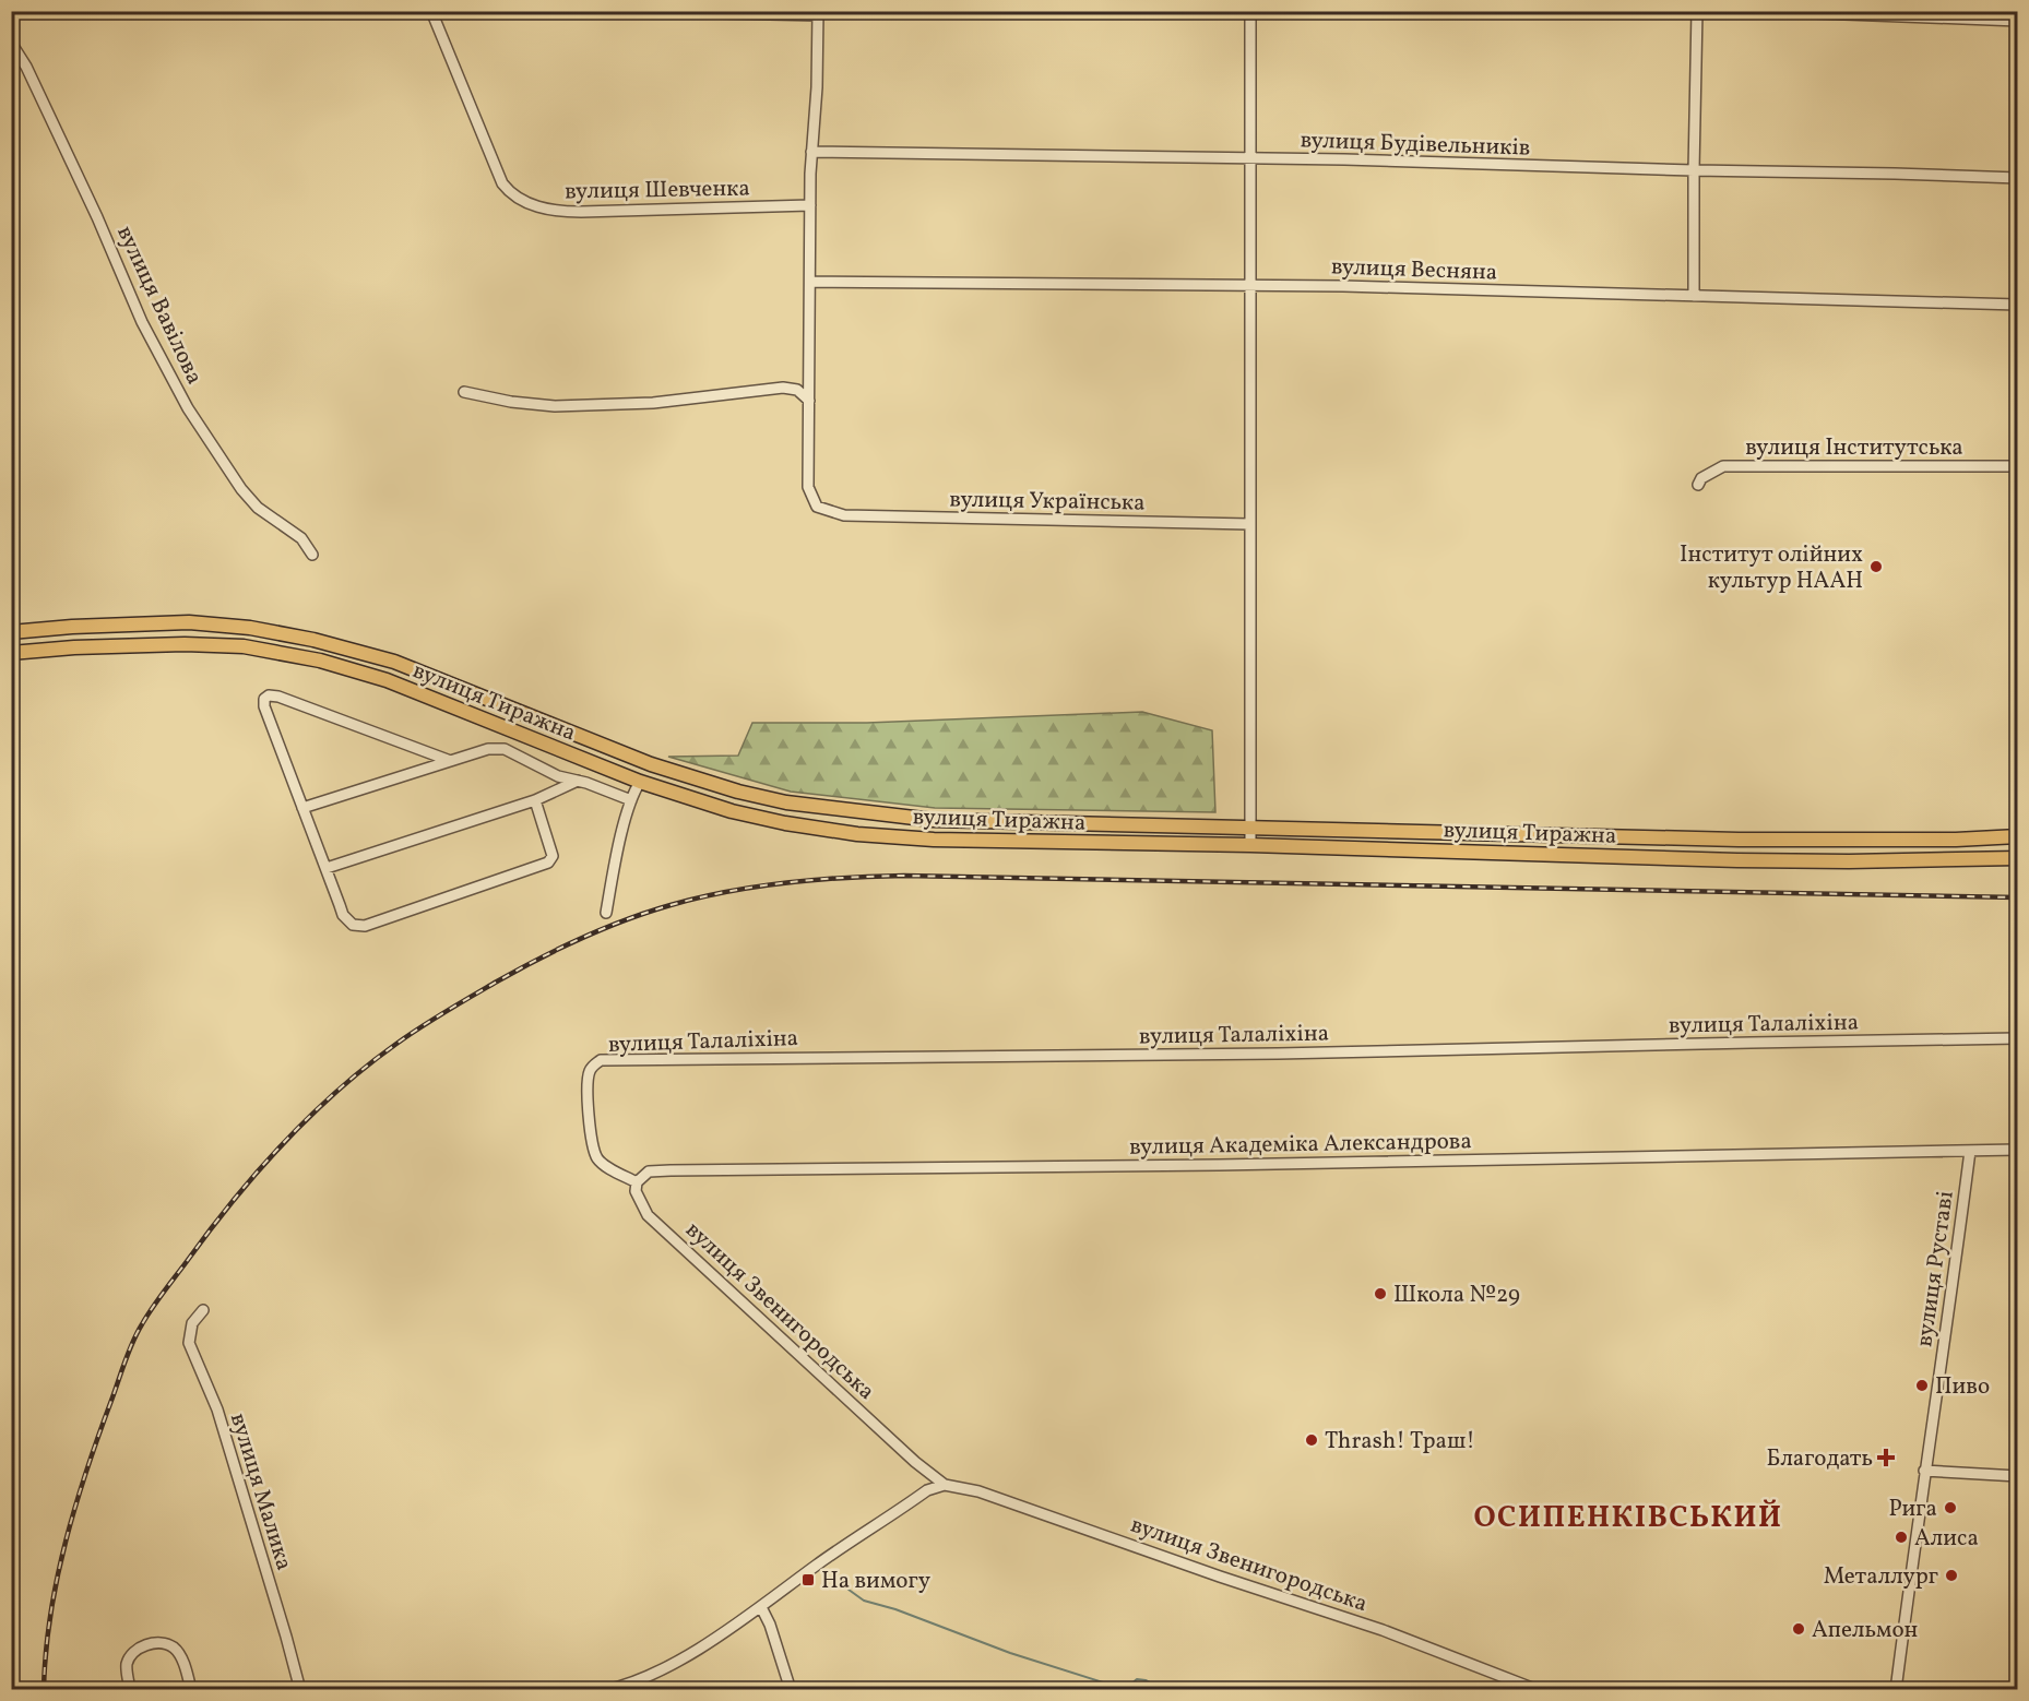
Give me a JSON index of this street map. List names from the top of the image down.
{
  "streets": {
    "main road": ["вулиця Тиражна"],
    "street": [
      "вулиця Будівельників",
      "вулиця Шевченка",
      "вулиця Весняна",
      "вулиця Вавілова",
      "вулиця Інститутська",
      "вулиця Українська",
      "вулиця Талаліхіна",
      "вулиця Академіка Александрова",
      "вулиця Руставі",
      "вулиця Звенигородська",
      "вулиця Малика"
    ]
  },
  "crossings": [
    ["вулиця Талаліхіна", "вулиця Академіка Александрова"],
    ["вулиця Талаліхіна", "вулиця Звенигородська"],
    ["вулиця Академіка Александрова", "вулиця Руставі"],
    ["вулиця Академіка Александрова", "вулиця Звенигородська"]
  ],
  "districts": ["ОСИПЕНКІВСЬКИЙ"],
  "places": {
    "other": [
      "Інститут олійних культур НААН",
      "Школа №29",
      "Пиво",
      "Thrash! Траш!",
      "Рига",
      "Алиса",
      "Металлург",
      "Апельмон"
    ],
    "health": ["Благодать"],
    "transit": ["На вимогу"]
  }
}
